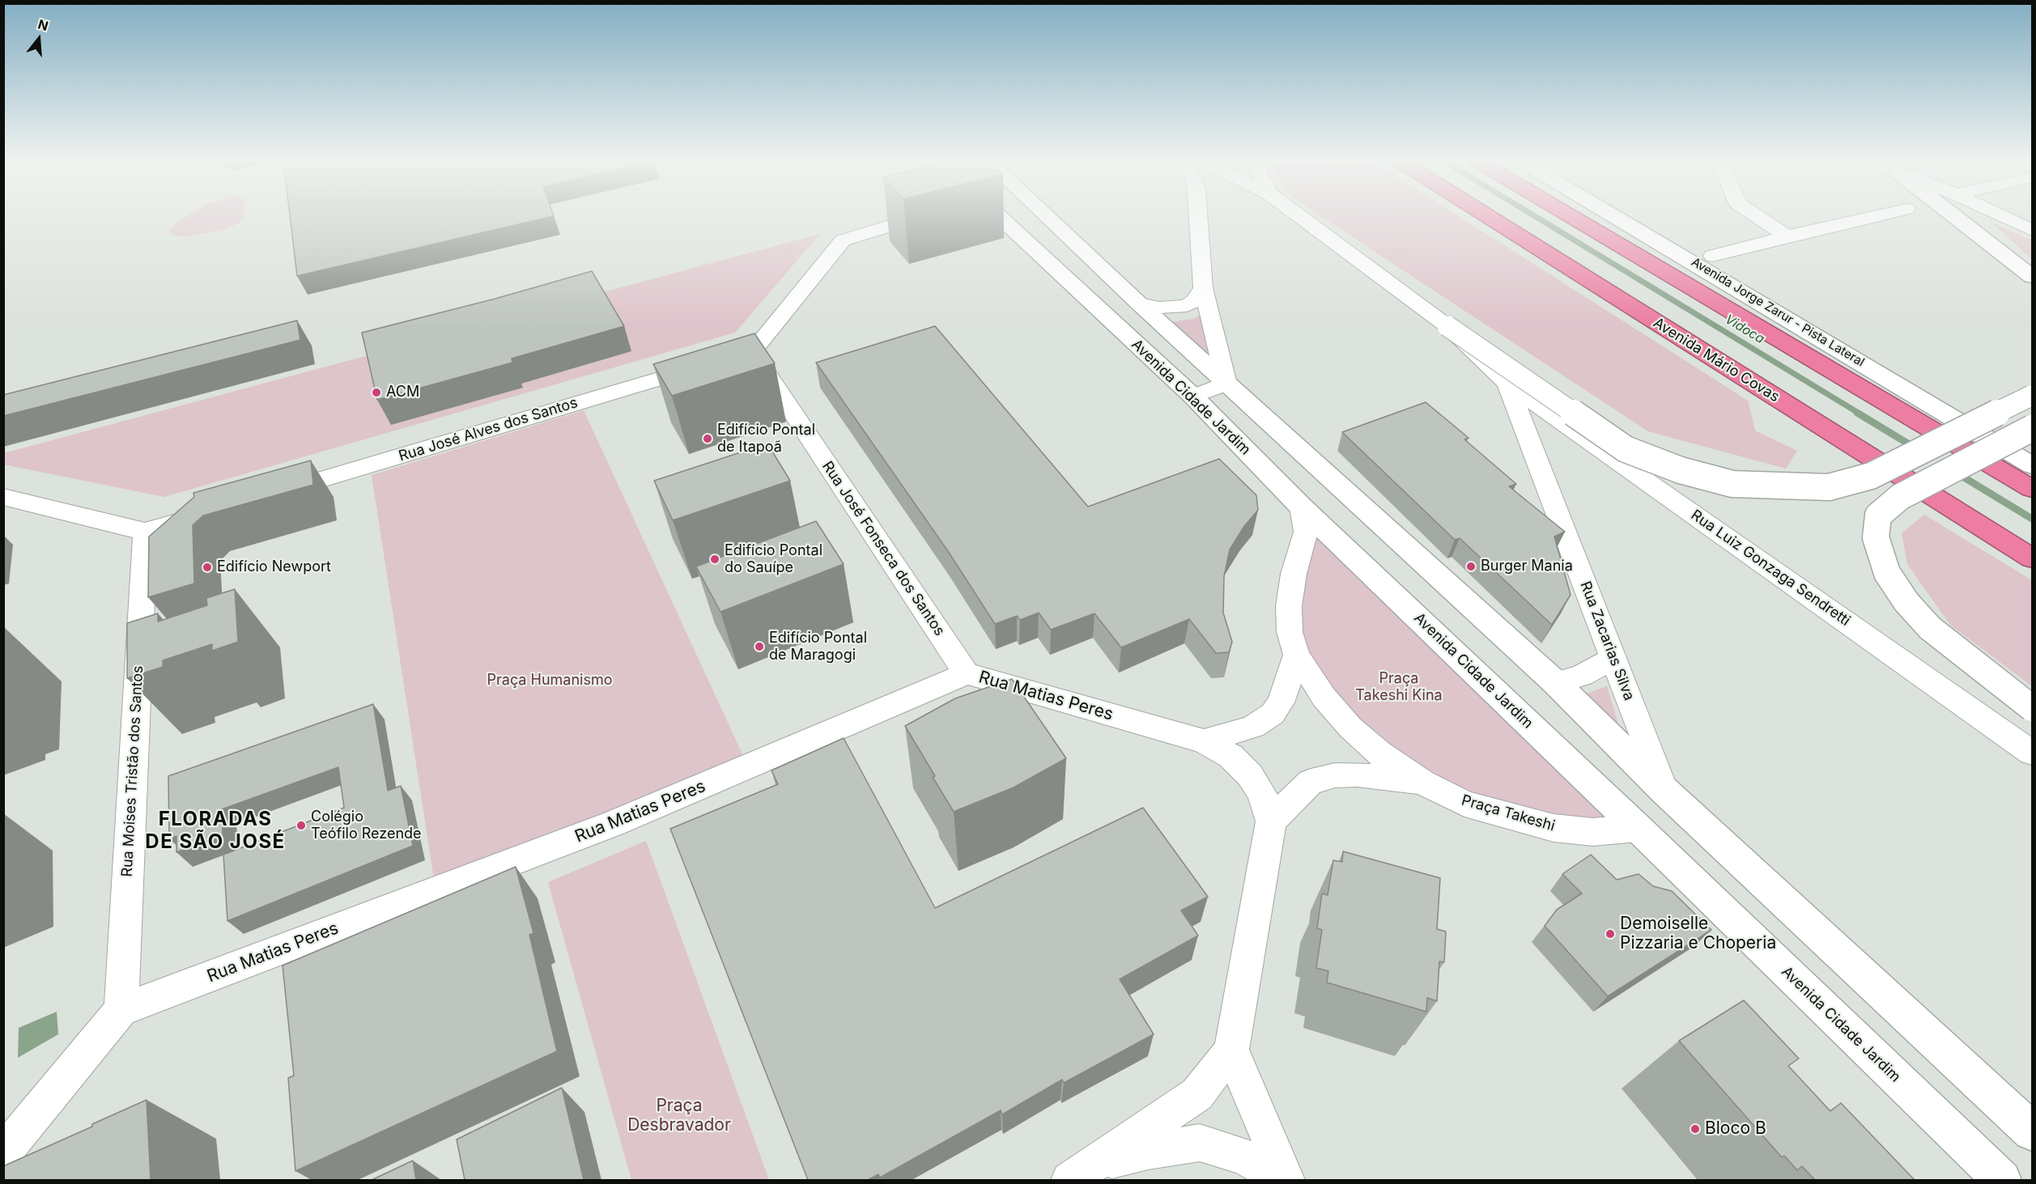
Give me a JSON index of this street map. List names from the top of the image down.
{
  "streets": {
    "highway": ["Avenida Mário Covas"],
    "main road": ["Avenida Jorge Zarur - Pista Lateral", "Avenida Cidade Jardim"],
    "street": [
      "Rua José Alves dos Santos",
      "Rua José Fonseca dos Santos",
      "Rua Luiz Gonzaga Sendretti",
      "Rua Zacarias Silva",
      "Rua Matias Peres",
      "Rua Moises Tristão dos Santos",
      "Praça Takeshi"
    ]
  },
  "crossings": [
    ["Avenida Cidade Jardim", "Praça Takeshi"],
    ["Rua José Alves dos Santos", "Rua José Fonseca dos Santos"],
    ["Rua José Fonseca dos Santos", "Rua Matias Peres"],
    ["Rua Luiz Gonzaga Sendretti", "Rua Zacarias Silva"],
    ["Rua Matias Peres", "Rua Moises Tristão dos Santos"]
  ],
  "districts": ["FLORADAS DE SÃO JOSÉ"],
  "water": ["Vidoca"],
  "parks": ["Praça Takeshi Kina", "Praça Humanismo", "Praça Desbravador"],
  "places": [
    "ACM",
    "Edifício Pontal de Itapoã",
    "Edifício Pontal do Sauípe",
    "Burger Mania",
    "Edifício Newport",
    "Edifício Pontal de Maragogi",
    "Colégio Teófilo Rezende",
    "Demoiselle Pizzaria e Choperia",
    "Bloco B"
  ],
  "north": "top"
}
